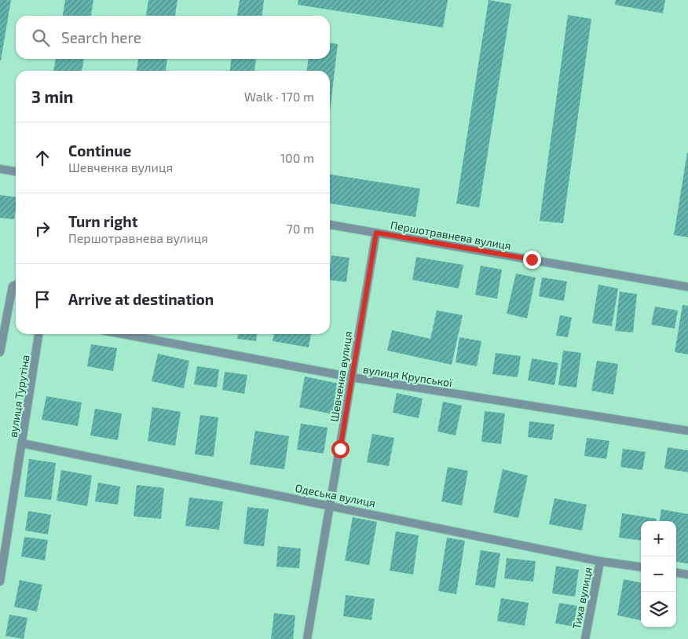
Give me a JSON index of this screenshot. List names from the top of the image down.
{
  "streets": {
    "street": [
      "Першотравнева вулиця",
      "вулиця Крупської",
      "Шевченка вулиця",
      "вулиця Турутіна",
      "Одеська вулиця",
      "Тиха вулиця"
    ]
  },
  "crossings": [
    ["Першотравнева вулиця", "Шевченка вулиця"],
    ["вулиця Крупської", "Шевченка вулиця"],
    ["Шевченка вулиця", "Одеська вулиця"],
    ["вулиця Турутіна", "Одеська вулиця"],
    ["Одеська вулиця", "Тиха вулиця"]
  ],
  "page": {
    "search": "Search here",
    "heading": ["3 min", "Walk · 170 m"],
    "list": [
      ["Continue", "Шевченка вулиця", "100 m"],
      ["Turn right", "Першотравнева вулиця", "70 m"],
      "Arrive at destination"
    ],
    "map_buttons": ["+", "−"]
  }
}
